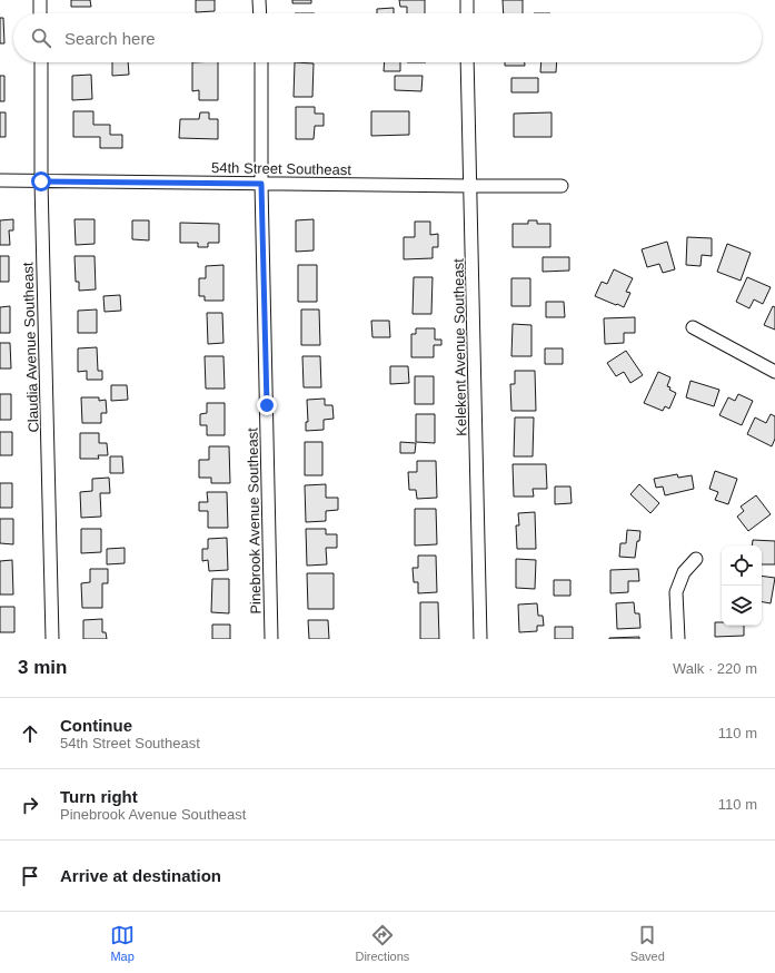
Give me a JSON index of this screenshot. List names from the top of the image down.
{
  "streets": {
    "street": [
      "54th Street Southeast",
      "Claudia Avenue Southeast",
      "Kelekent Avenue Southeast",
      "Pinebrook Avenue Southeast"
    ]
  },
  "crossings": [
    ["54th Street Southeast", "Claudia Avenue Southeast"],
    ["54th Street Southeast", "Kelekent Avenue Southeast"],
    ["54th Street Southeast", "Pinebrook Avenue Southeast"]
  ],
  "page": {
    "search": "Search here",
    "heading": ["3 min", "Walk · 220 m"],
    "list": [
      ["Continue", "54th Street Southeast", "110 m"],
      ["Turn right", "Pinebrook Avenue Southeast", "110 m"],
      "Arrive at destination"
    ],
    "nav": ["Map", "Directions", "Saved"]
  }
}
